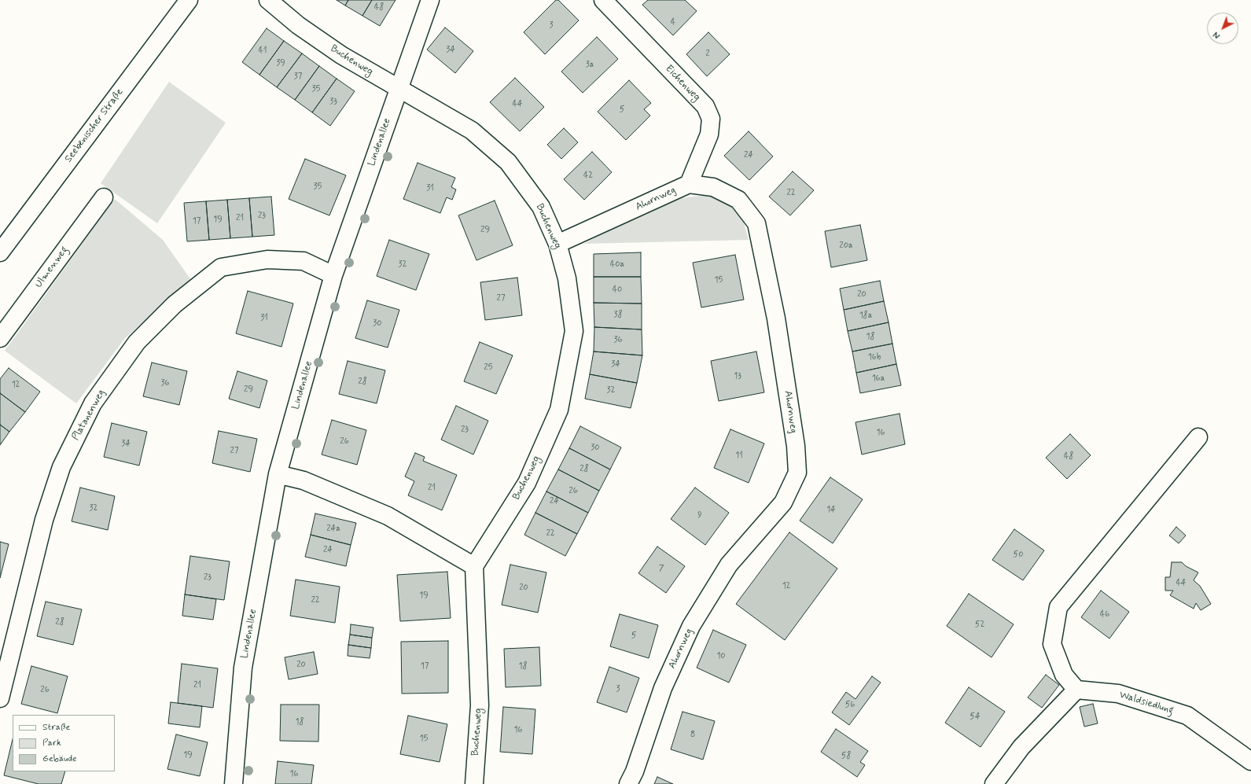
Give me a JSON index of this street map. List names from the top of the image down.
{
  "streets": {
    "street": [
      "Buchenweg",
      "Eichenweg",
      "Seebenischer Straße",
      "Lindenallee",
      "Ahornweg",
      "Ulmenweg",
      "Platanenweg",
      "Waldsiedlung"
    ]
  },
  "crossings": [
    ["Buchenweg", "Lindenallee"],
    ["Buchenweg", "Ahornweg"],
    ["Eichenweg", "Ahornweg"],
    ["Lindenallee", "Platanenweg"]
  ],
  "house_numbers": [
    "48",
    "4",
    "3",
    "34",
    "41",
    "2",
    "39",
    "3a",
    "37",
    "35",
    "33",
    "44",
    "5",
    "24",
    "42",
    "35",
    "31",
    "22",
    "23",
    "21",
    "19",
    "17",
    "29",
    "20a",
    "32",
    "40a",
    "15",
    "40",
    "20",
    "27",
    "38",
    "18a",
    "31",
    "30",
    "18",
    "36",
    "16b",
    "34",
    "25",
    "13",
    "16a",
    "28",
    "36",
    "12",
    "29",
    "32",
    "23",
    "16",
    "26",
    "34",
    "30",
    "27",
    "11",
    "48",
    "28",
    "21",
    "26",
    "24",
    "32",
    "14",
    "9",
    "24a",
    "22",
    "24",
    "50",
    "7",
    "23",
    "44",
    "12",
    "20",
    "19",
    "22",
    "46",
    "28",
    "52",
    "5",
    "10",
    "20",
    "17",
    "18",
    "21",
    "3",
    "26",
    "56",
    "54",
    "18",
    "16",
    "8",
    "15",
    "19",
    "58",
    "16"
  ],
  "legend": ["Straße", "Park", "Gebäude"],
  "north": "bottom left"
}
